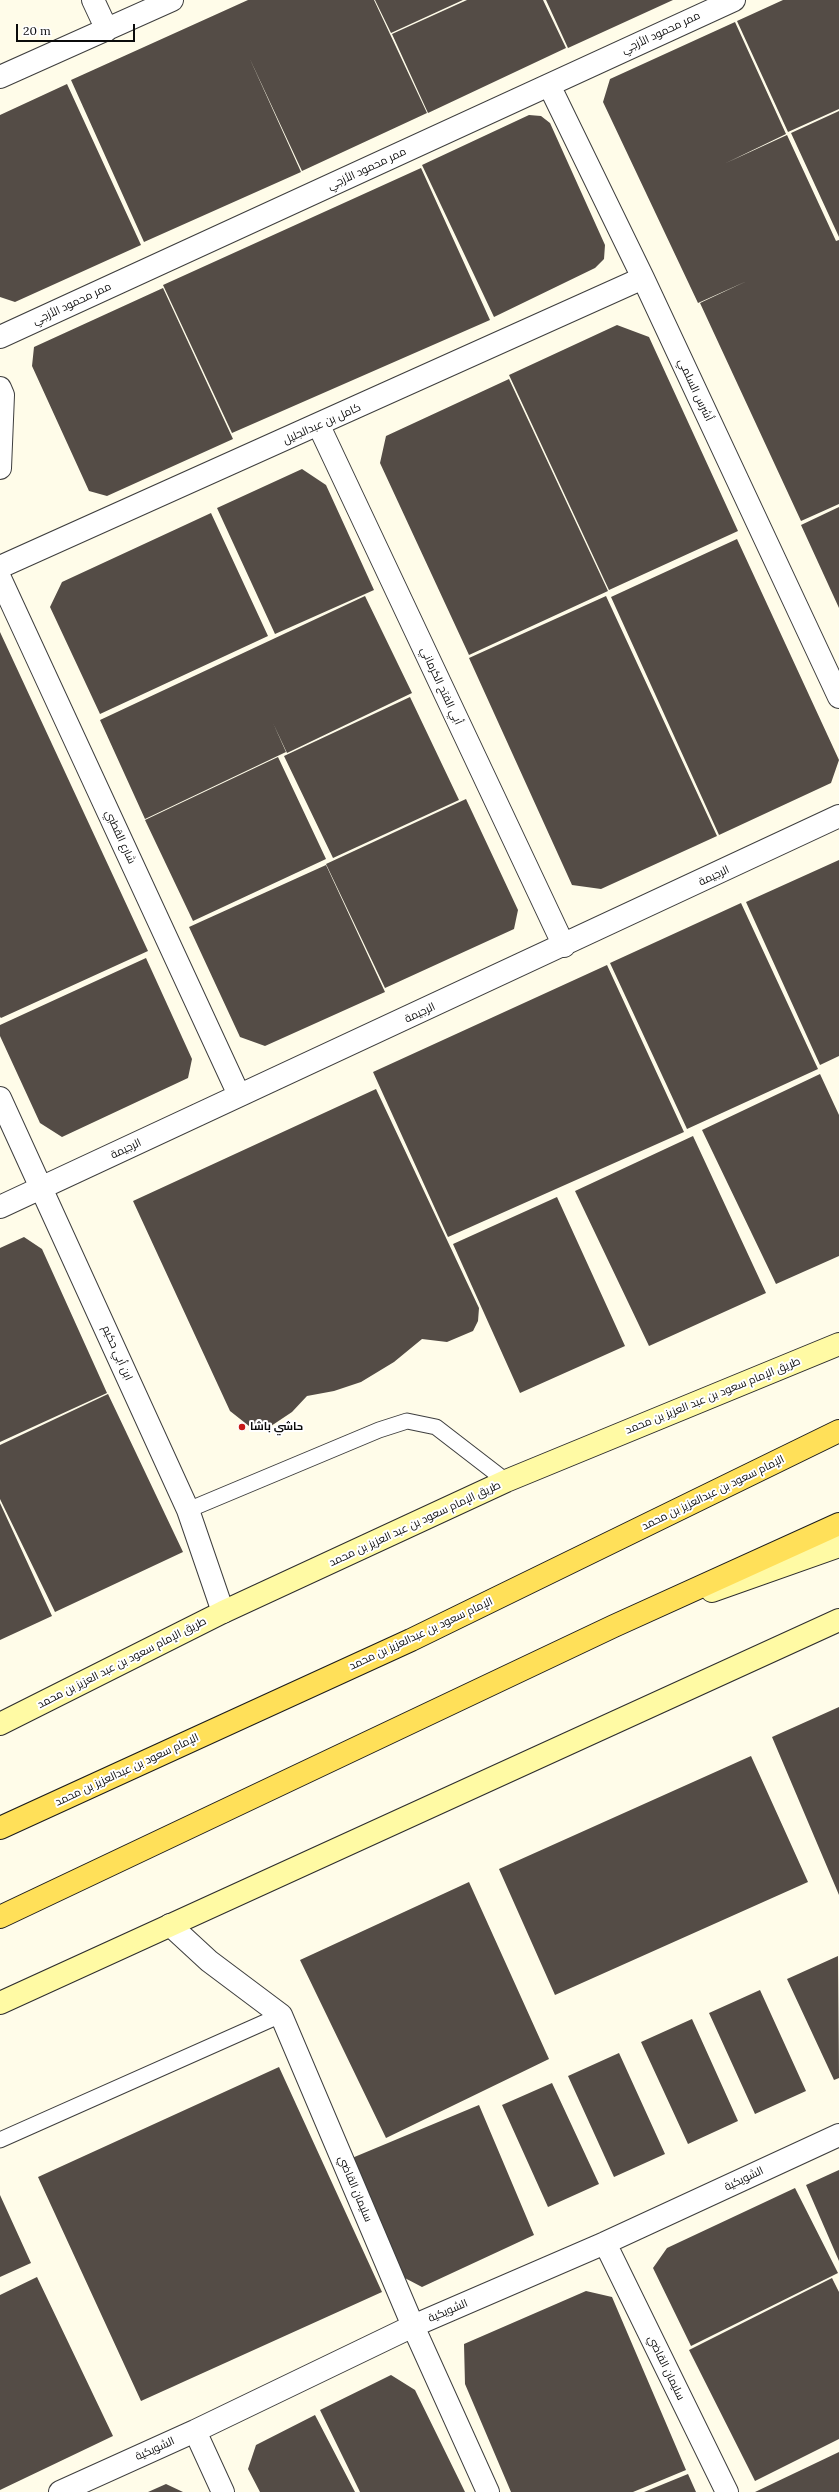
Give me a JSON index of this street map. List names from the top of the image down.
{
  "streets": {
    "main road": ["الإمام سعود بن عبدالعزيز بن محمد"],
    "street": [
      "ممر محمود الأزجي",
      "أشرس السلمي",
      "كامل بن عبدالجليل",
      "أبي الفتح الكرماني",
      "شارع القطبي",
      "الرجيمة",
      "ابن أبي حكيم",
      "طريق الإمام سعود بن عبد العزيز بن محمد",
      "الشويكية",
      "سليمان القاضي"
    ]
  },
  "crossings": [
    ["ممر محمود الأزجي", "أشرس السلمي"],
    ["أشرس السلمي", "كامل بن عبدالجليل"],
    ["كامل بن عبدالجليل", "أبي الفتح الكرماني"],
    ["أبي الفتح الكرماني", "الرجيمة"],
    ["شارع القطبي", "الرجيمة"],
    ["الرجيمة", "ابن أبي حكيم"],
    ["ابن أبي حكيم", "طريق الإمام سعود بن عبد العزيز بن محمد"],
    ["الشويكية", "سليمان القاضي"]
  ],
  "places": ["حاشي باشا"],
  "scale_bar": "20 m"
}
